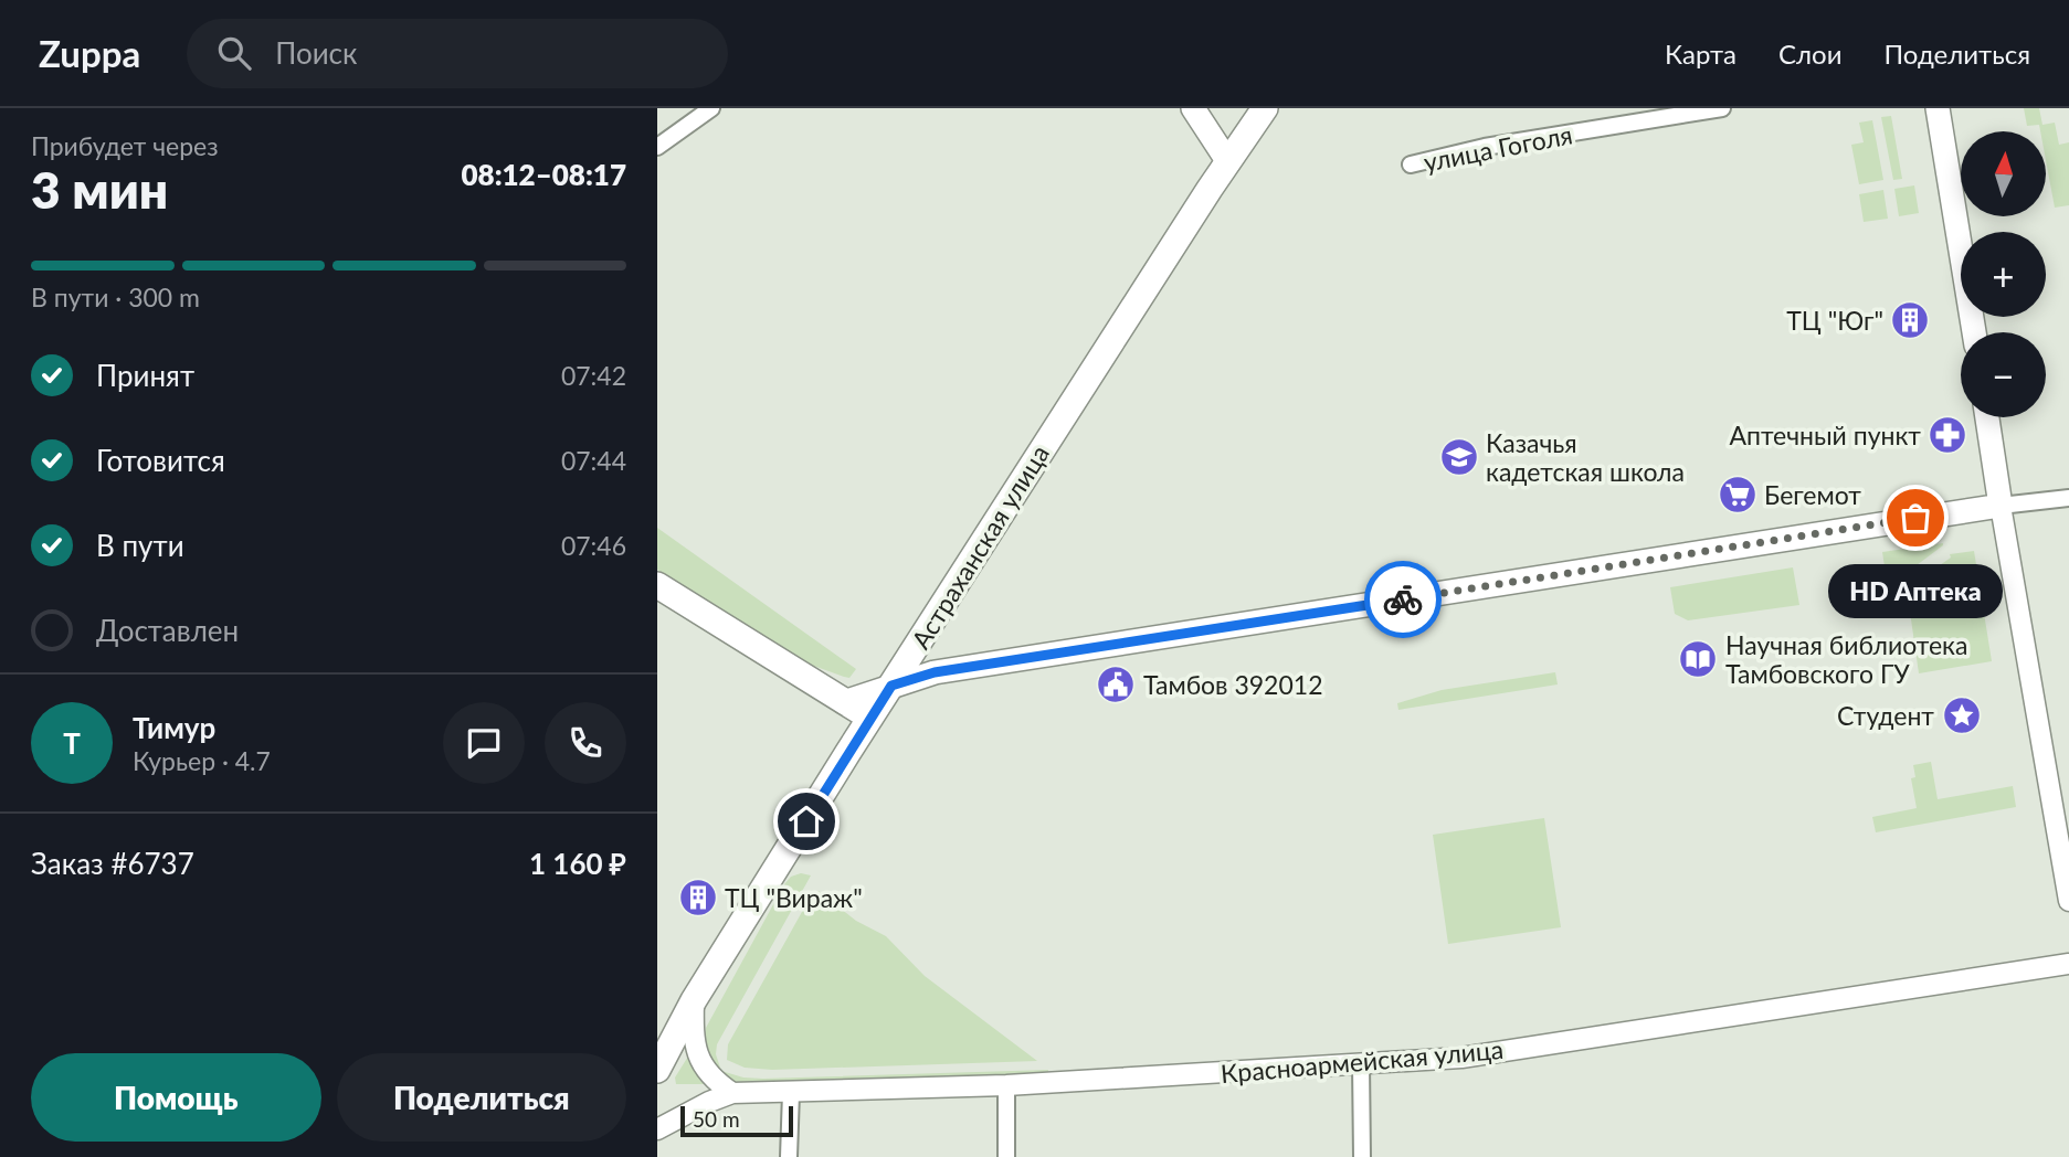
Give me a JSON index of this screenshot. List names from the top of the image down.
{
  "streets": {
    "main road": ["Астраханская улица"],
    "street": ["улица Гоголя", "Красноармейская улица"]
  },
  "places": {
    "building": ["ТЦ \"Юг\"", "ТЦ \"Вираж\""],
    "pharmacy": ["Аптечный пункт"],
    "school or university": ["Казачья кадетская школа"],
    "supermarket": ["Бегемот"],
    "other": ["HD Аптека"],
    "library": ["Научная библиотека Тамбовского ГУ"],
    "public building": ["Тамбов 392012"],
    "place": ["Студент"]
  },
  "scale_bar": "50 m",
  "north": "top",
  "page": {
    "header": "Zuppa",
    "search": "Поиск",
    "nav": ["Карта", "Слои", "Поделиться"],
    "heading": ["3 мин", "Прибудет через", "08:12–08:17"],
    "panel": [
      "Тимур",
      "Курьер · 4.7",
      "Заказ #6737",
      "1 160 ₽"
    ],
    "map_buttons": ["+", "−"],
    "bar": "В пути · 300 m",
    "list": [
      ["Принят", "07:42"],
      ["Готовится", "07:44"],
      ["В пути", "07:46"],
      "Доставлен"
    ],
    "bubble": "HD Аптека",
    "round": "Т",
    "buttons": ["Помощь", "Поделиться"],
    "scale": "50 m"
  }
}
